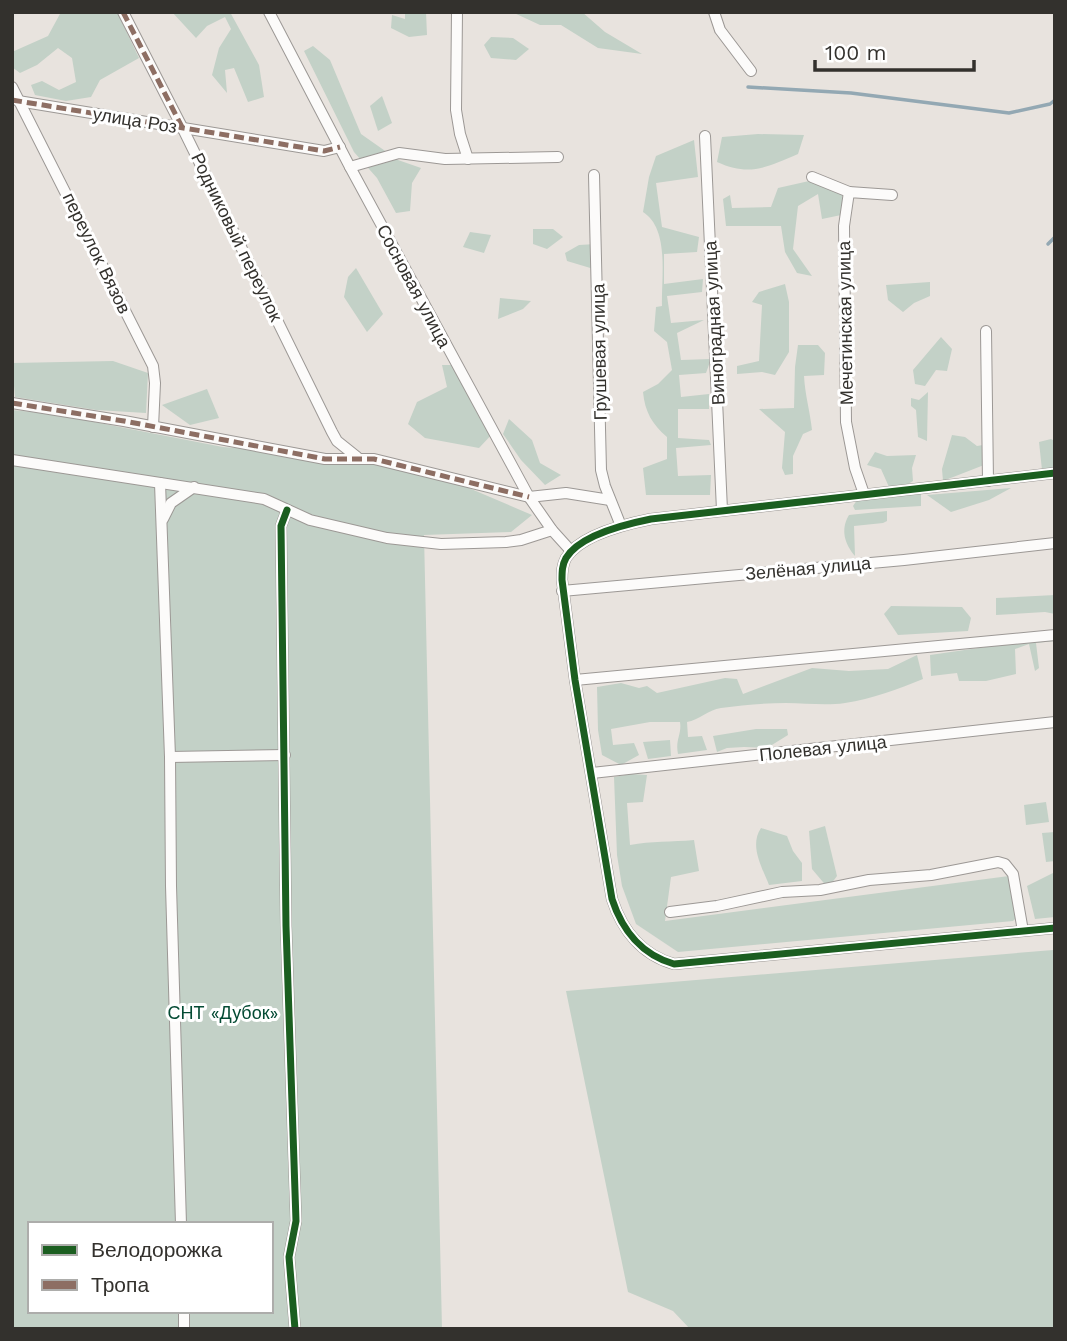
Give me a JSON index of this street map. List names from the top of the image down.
{
  "streets": {
    "street": [
      "улица Роз",
      "Родниковый переулок",
      "переулок Вязов",
      "Сосновая улица",
      "Виноградная улица",
      "Мечетинская улица",
      "Грушевая улица",
      "Зелёная улица",
      "Полевая улица"
    ]
  },
  "crossings": [
    ["улица Роз", "Родниковый переулок"],
    ["улица Роз", "переулок Вязов"],
    ["улица Роз", "Сосновая улица"]
  ],
  "parks": ["СНТ «Дубок»"],
  "legend": ["Велодорожка", "Тропа"],
  "scale_bar": "100 m"
}
